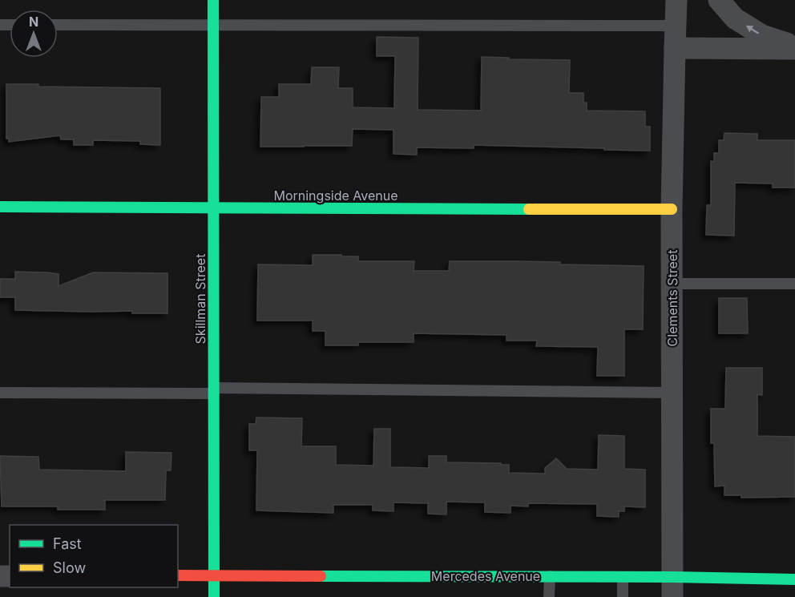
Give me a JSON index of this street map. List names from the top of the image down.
{
  "streets": {
    "street": [
      "Morningside Avenue",
      "Clements Street",
      "Skillman Street",
      "Mercedes Avenue"
    ]
  },
  "crossings": [
    ["Morningside Avenue", "Clements Street"],
    ["Morningside Avenue", "Skillman Street"],
    ["Clements Street", "Mercedes Avenue"],
    ["Skillman Street", "Mercedes Avenue"]
  ],
  "legend": ["Fast", "Slow"],
  "north": "top"
}
